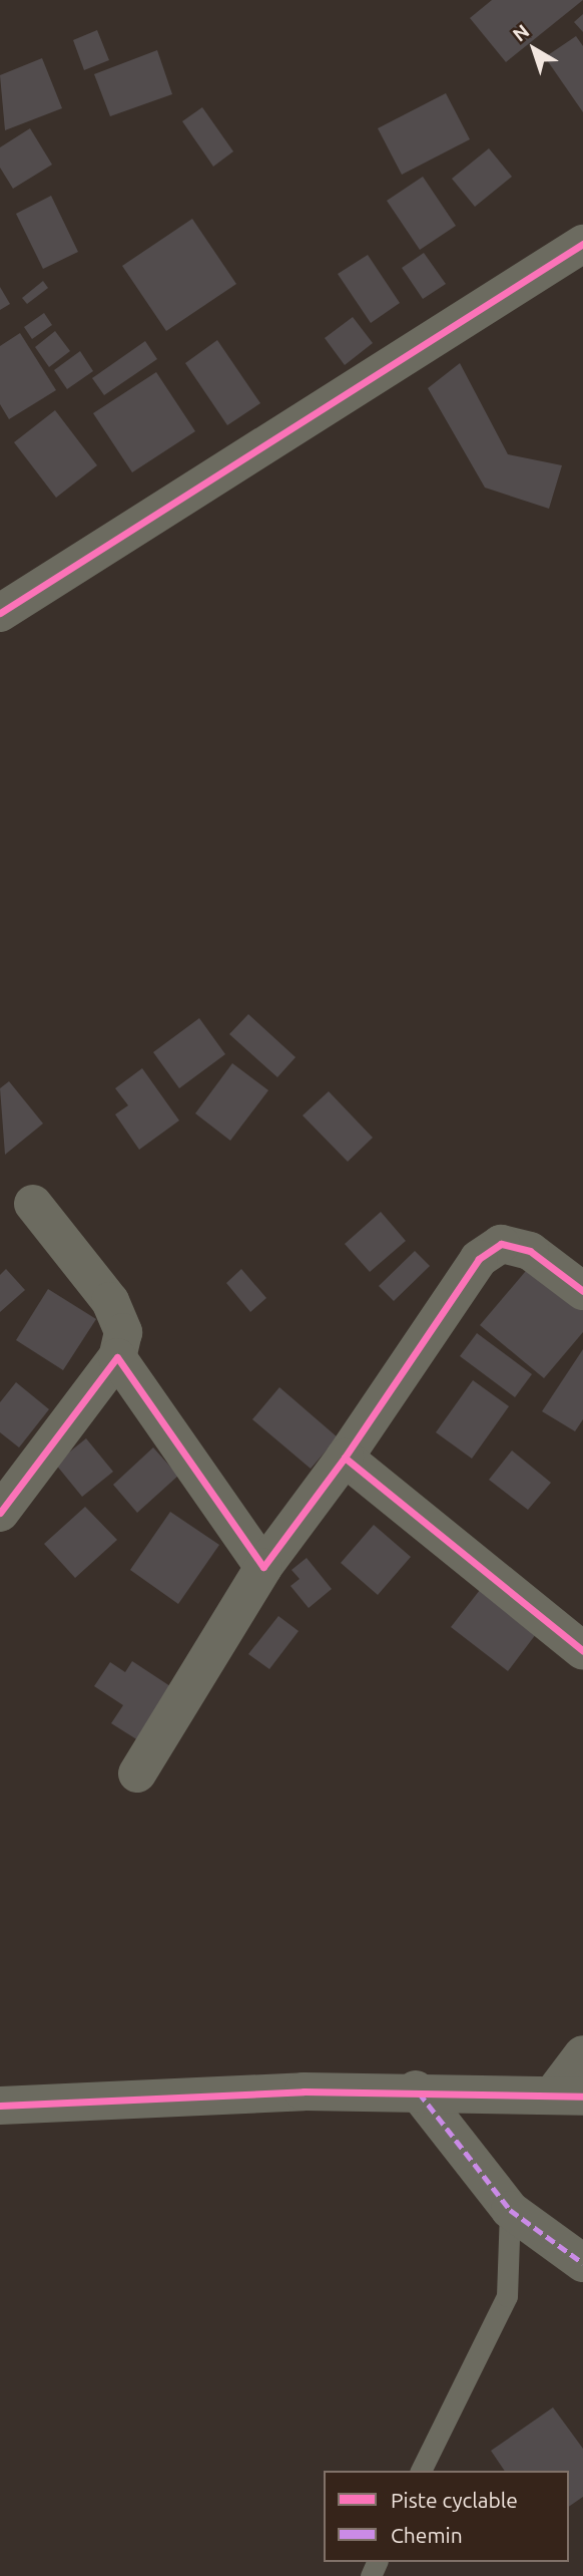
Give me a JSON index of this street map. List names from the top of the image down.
{
  "legend": ["Piste cyclable", "Chemin"],
  "north": "top left"
}
